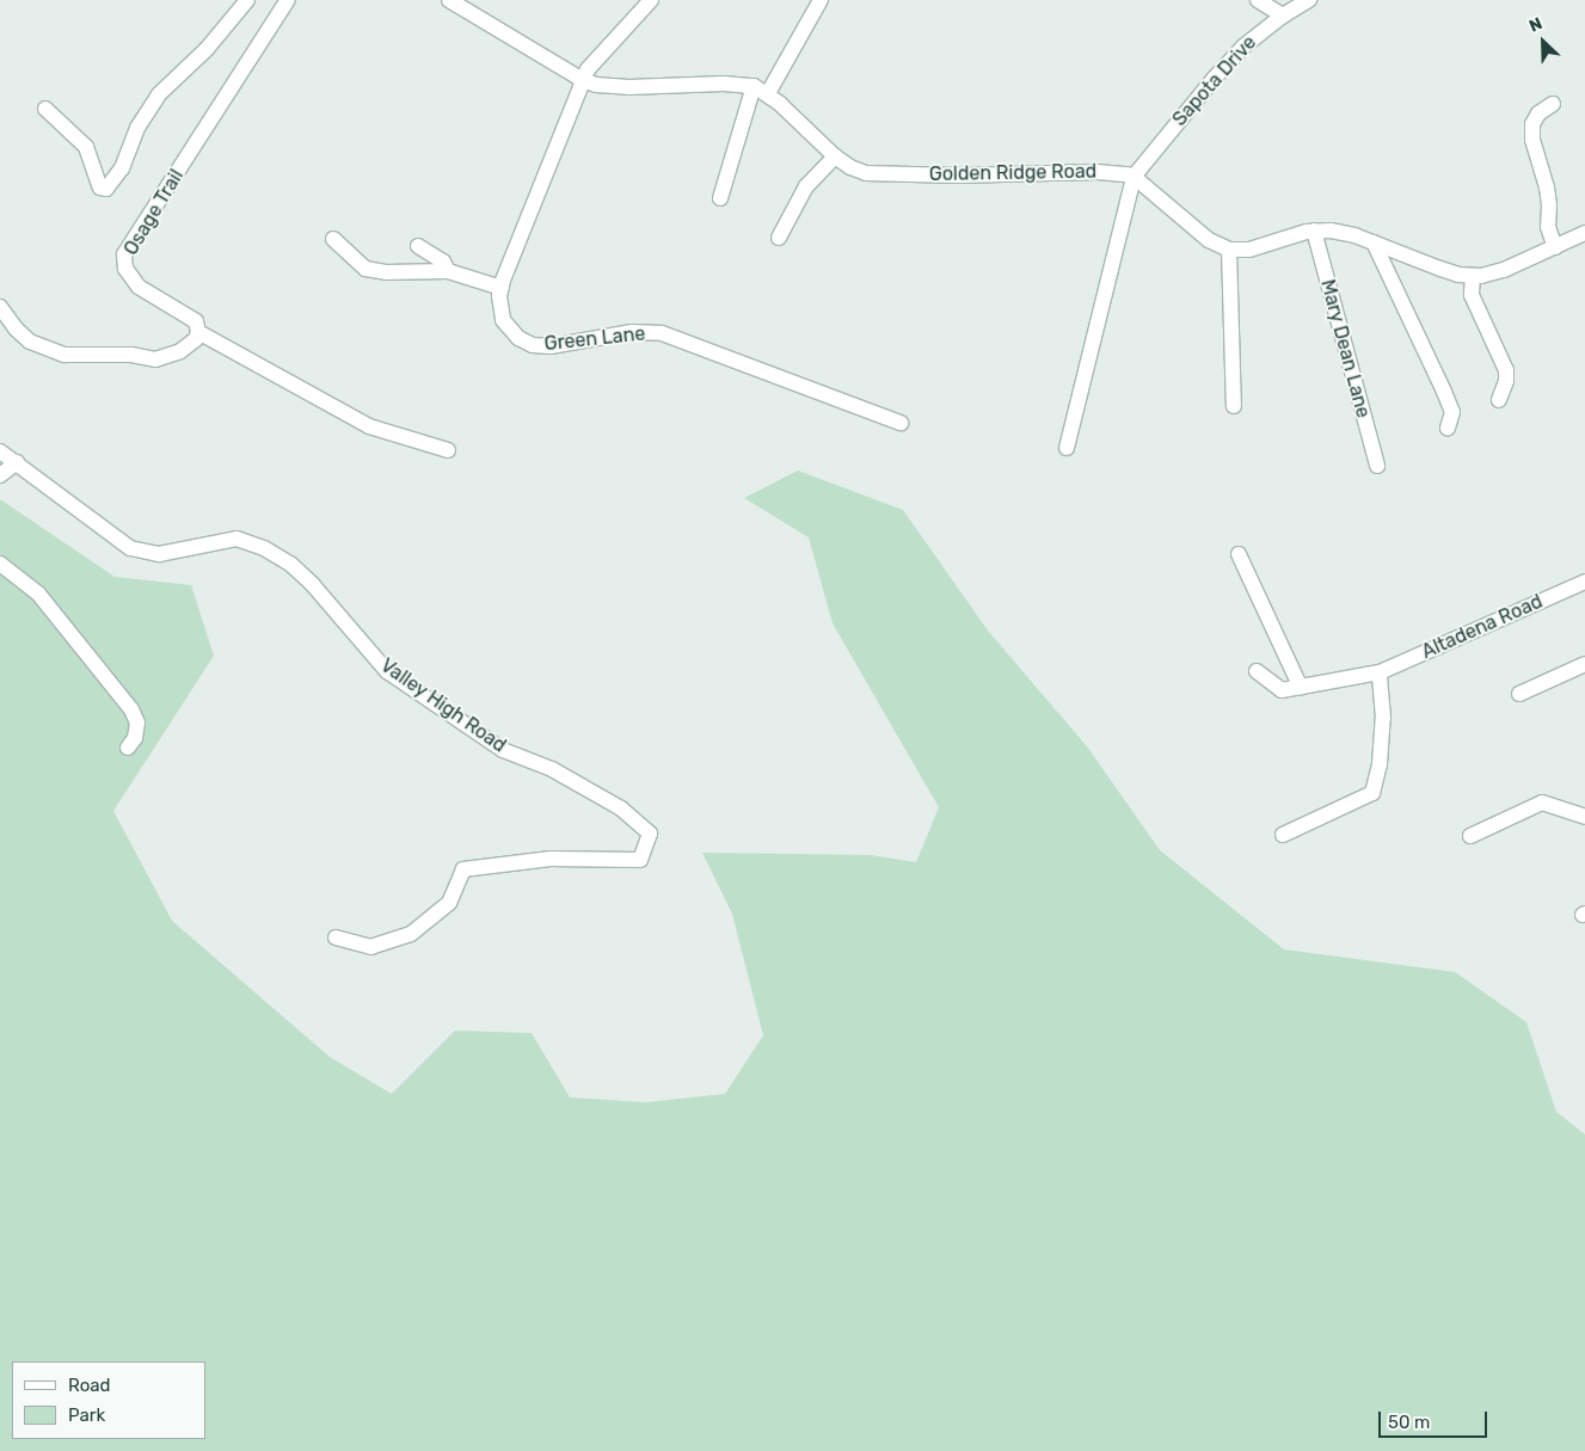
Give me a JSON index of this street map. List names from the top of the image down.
{
  "streets": {
    "street": [
      "Sapota Drive",
      "Golden Ridge Road",
      "Osage Trail",
      "Green Lane",
      "Mary Dean Lane",
      "Altadena Road",
      "Valley High Road"
    ]
  },
  "crossings": [
    ["Sapota Drive", "Golden Ridge Road"],
    ["Golden Ridge Road", "Green Lane"]
  ],
  "legend": ["Road", "Park"],
  "scale_bar": "50 m",
  "north": "top left"
}
